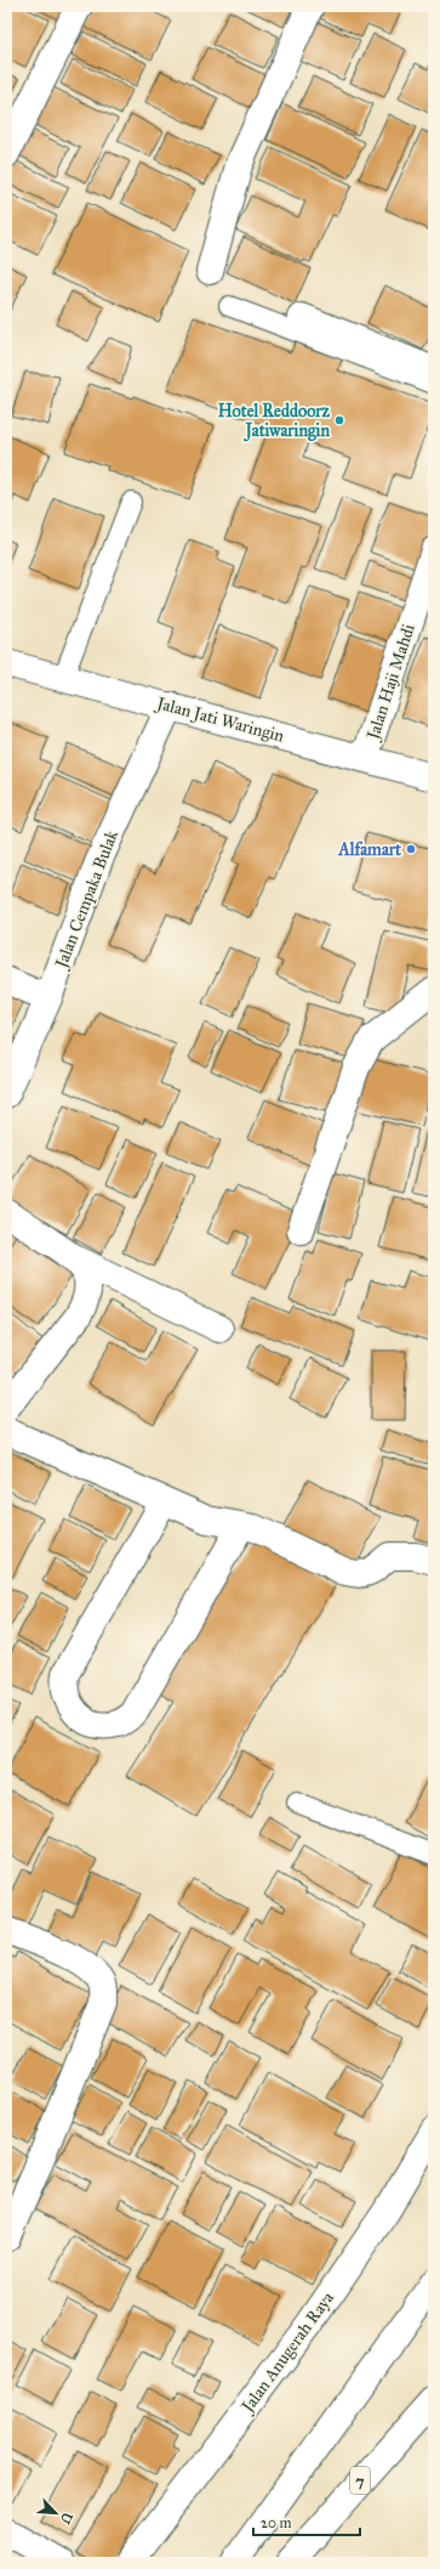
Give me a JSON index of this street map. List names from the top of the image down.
{
  "streets": {
    "main road": [
      "Jalan Haji Mahdi",
      "Jalan Jati Waringin",
      "Jalan Cempaka Bulak",
      "Jalan Anugerah Raya",
      "7"
    ]
  },
  "crossings": [
    ["Jalan Haji Mahdi", "Jalan Jati Waringin"],
    ["Jalan Jati Waringin", "Jalan Cempaka Bulak"]
  ],
  "places": ["Hotel Reddoorz Jatiwaringin", "Alfamart"],
  "scale_bar": "20 m",
  "north": "bottom right"
}
